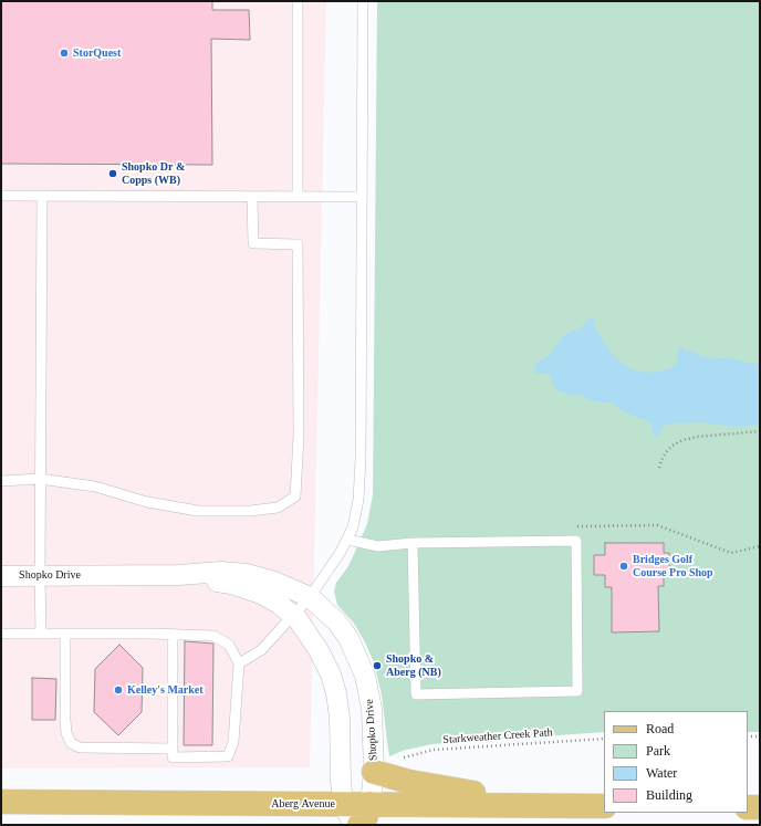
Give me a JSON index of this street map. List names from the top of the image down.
{
  "streets": {
    "main road": ["Aberg Avenue"],
    "street": ["Shopko Drive"],
    "path": ["Starkweather Creek Path"]
  },
  "crossings": [
    ["Shopko Drive", "Aberg Avenue"]
  ],
  "places": [
    "StorQuest",
    "Shopko Dr & Copps (WB)",
    "Bridges Golf Course Pro Shop",
    "Shopko & Aberg (NB)",
    "Kelley's Market"
  ],
  "legend": [
    "Road",
    "Park",
    "Water",
    "Building"
  ]
}
